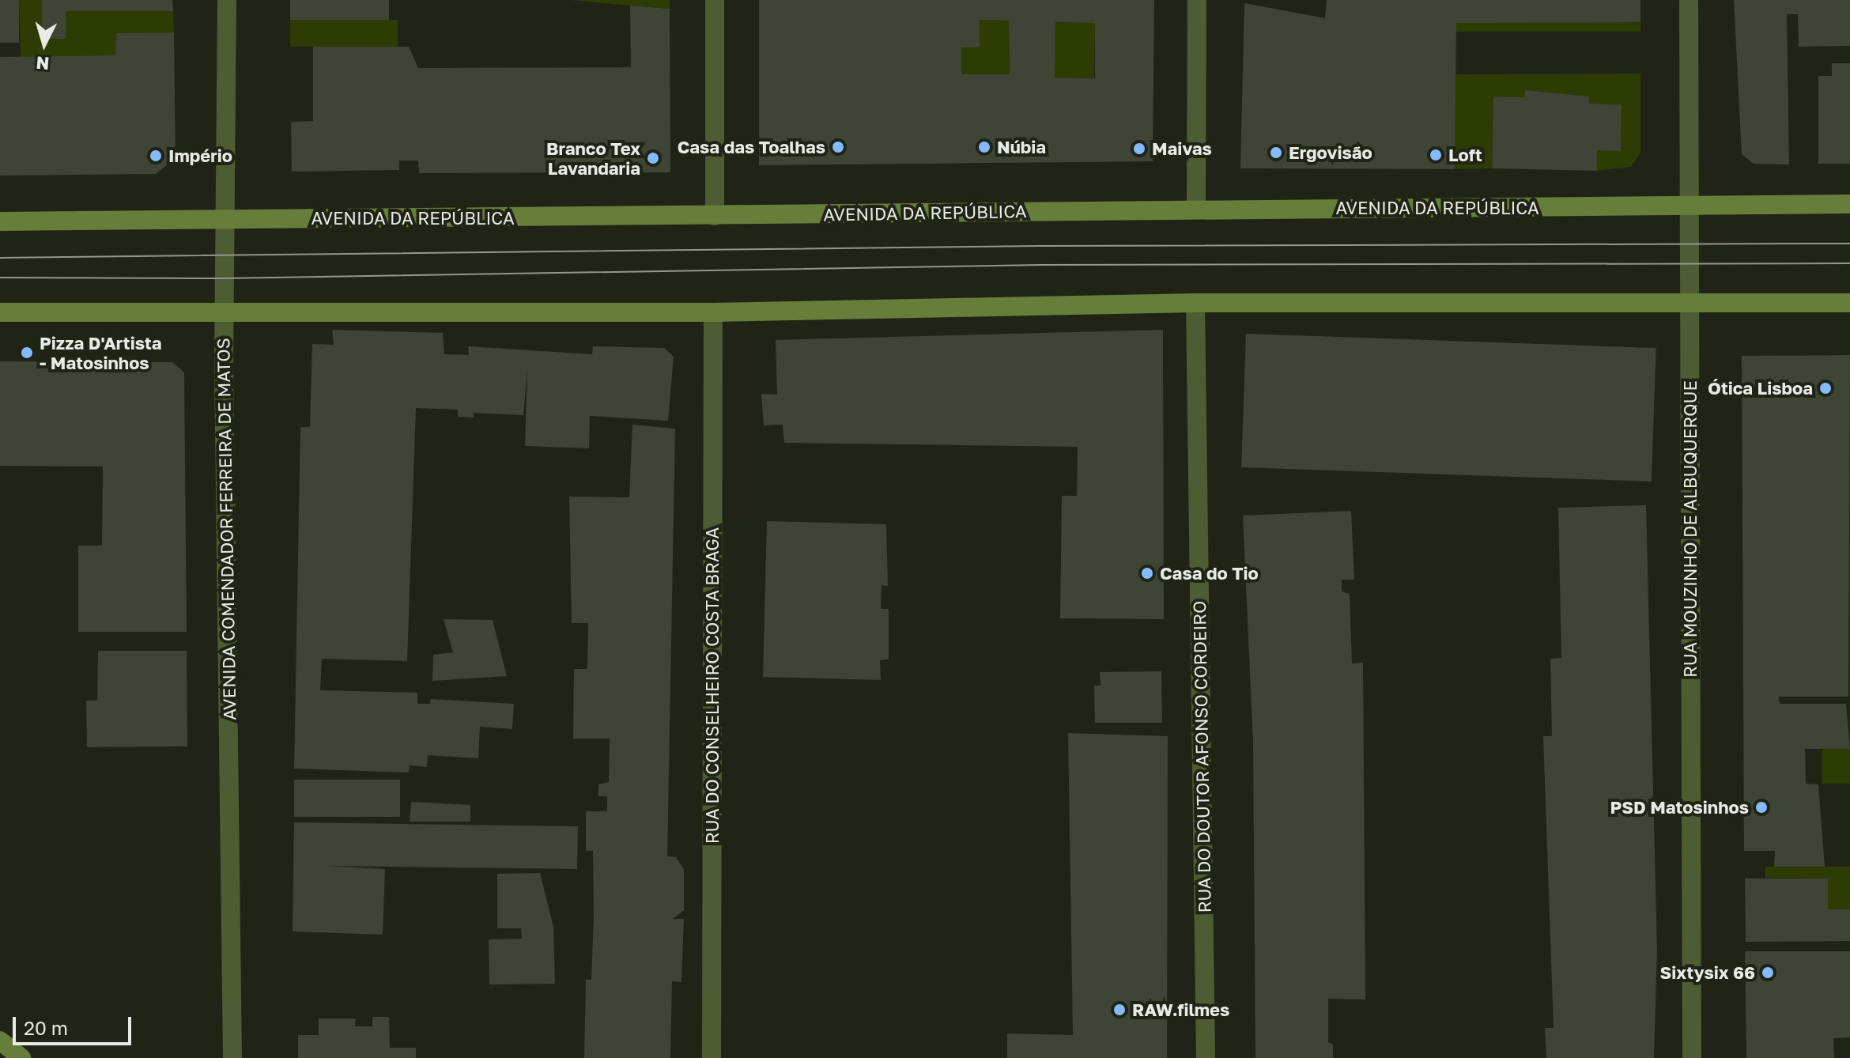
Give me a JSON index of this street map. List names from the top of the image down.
{
  "streets": {
    "main road": ["AVENIDA DA REPÚBLICA"],
    "street": [
      "AVENIDA COMENDADOR FERREIRA DE MATOS",
      "RUA MOUZINHO DE ALBUQUERQUE",
      "RUA DO CONSELHEIRO COSTA BRAGA",
      "RUA DO DOUTOR AFONSO CORDEIRO"
    ]
  },
  "crossings": [
    ["AVENIDA DA REPÚBLICA", "AVENIDA COMENDADOR FERREIRA DE MATOS"],
    ["AVENIDA DA REPÚBLICA", "RUA MOUZINHO DE ALBUQUERQUE"]
  ],
  "places": [
    "Casa das Toalhas",
    "Núbia",
    "Maivas",
    "Ergovisão",
    "Loft",
    "Império",
    "Branco Tex Lavandaria",
    "Pizza D'Artista - Matosinhos",
    "Ótica Lisboa",
    "Casa do Tio",
    "PSD Matosinhos",
    "Sixtysix 66",
    "RAW.filmes"
  ],
  "scale_bar": "20 m",
  "north": "bottom"
}
